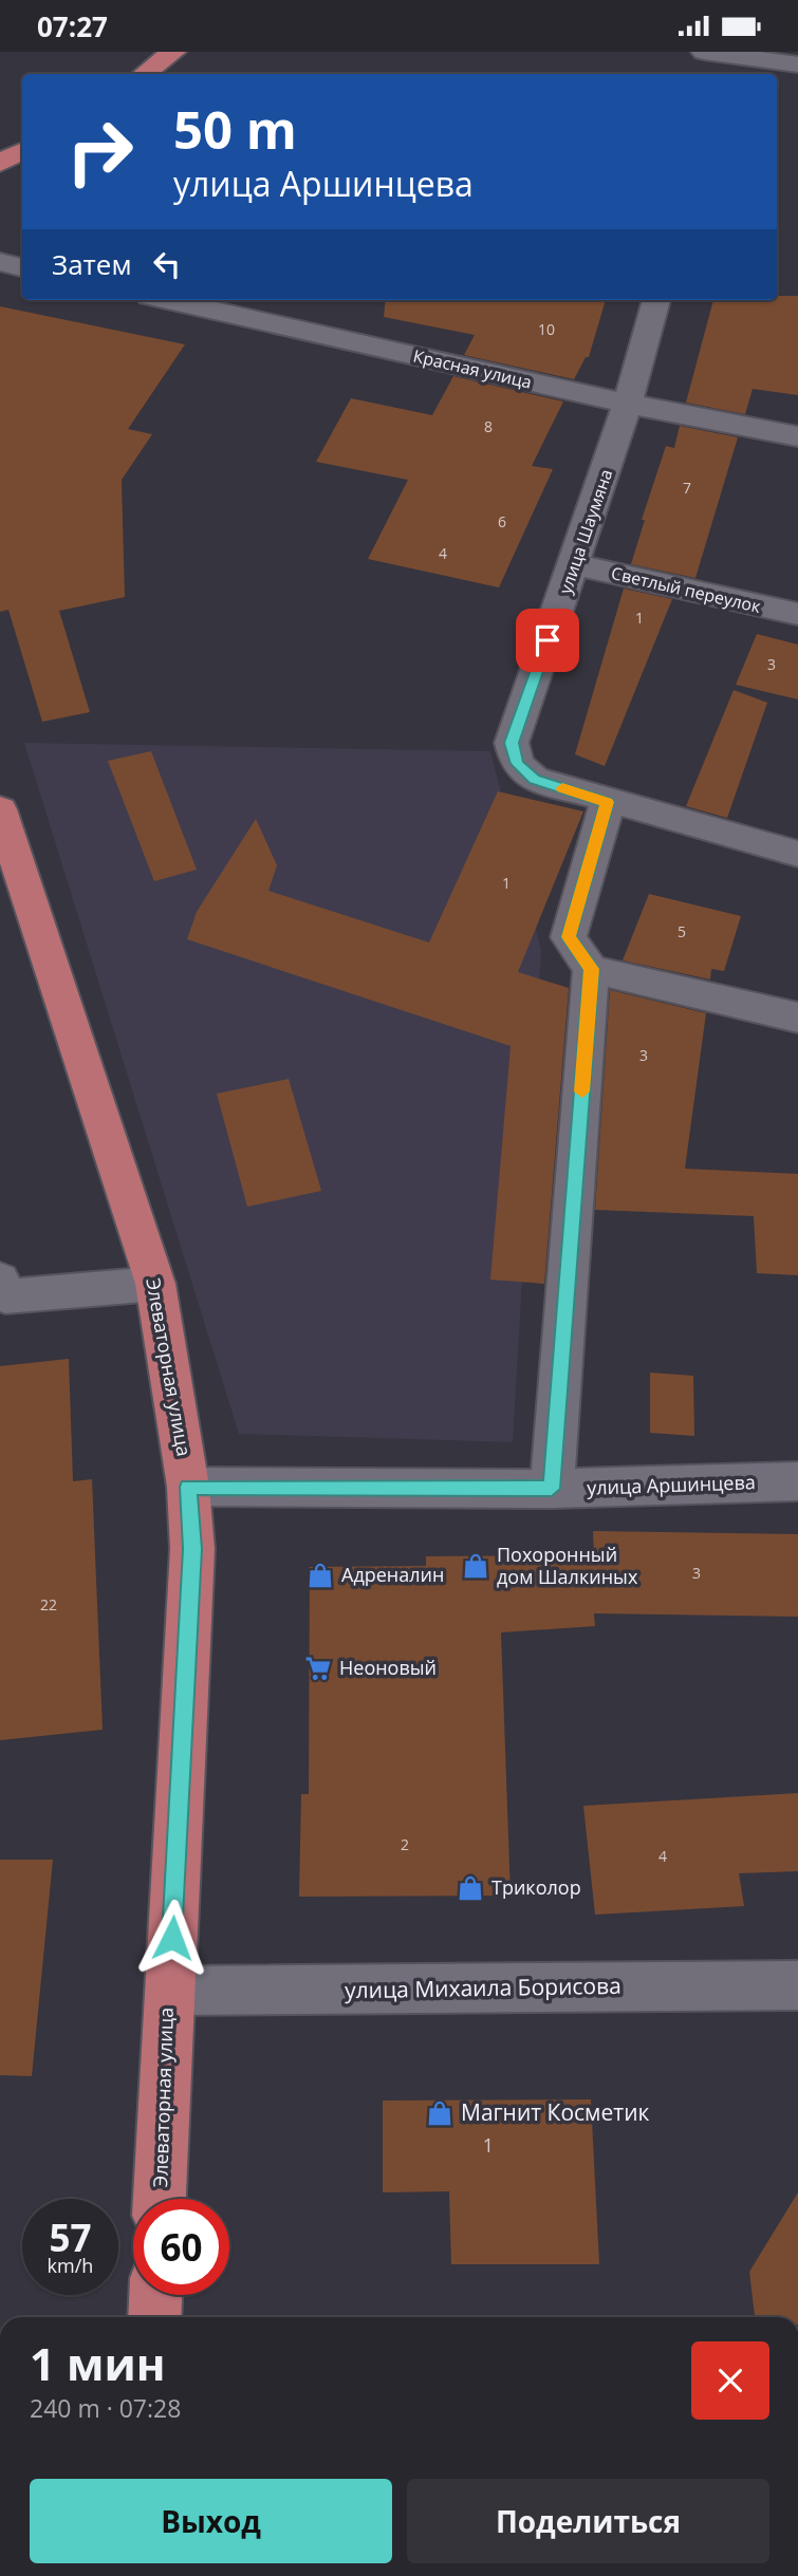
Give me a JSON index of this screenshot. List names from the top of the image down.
{
  "streets": {
    "main road": ["Элеваторная улица"],
    "street": [
      "Красная улица",
      "улица Шаумяна",
      "Светлый переулок",
      "улица Аршинцева",
      "улица Михаила Борисова"
    ]
  },
  "crossings": [
    ["Красная улица", "улица Шаумяна"],
    ["улица Шаумяна", "Светлый переулок"],
    ["Элеваторная улица", "улица Аршинцева"],
    ["Элеваторная улица", "улица Михаила Борисова"]
  ],
  "places": {
    "shop": [
      "Похоронный дом Шалкиных",
      "Адреналин",
      "Триколор",
      "Магнит Косметик"
    ],
    "supermarket": ["Неоновый"]
  },
  "house_numbers": [
    "10",
    "8",
    "7",
    "6",
    "4",
    "1",
    "3",
    "1",
    "5",
    "3",
    "3",
    "22",
    "2",
    "4",
    "1"
  ],
  "page": {
    "status": "07:27",
    "turn": ["50 m", "улица Аршинцева"],
    "then": "Затем",
    "speed": "57 km/h",
    "limit": "60",
    "heading": ["1 мин", "240 m · 07:28"],
    "buttons": ["Выход", "Поделиться"]
  }
}
